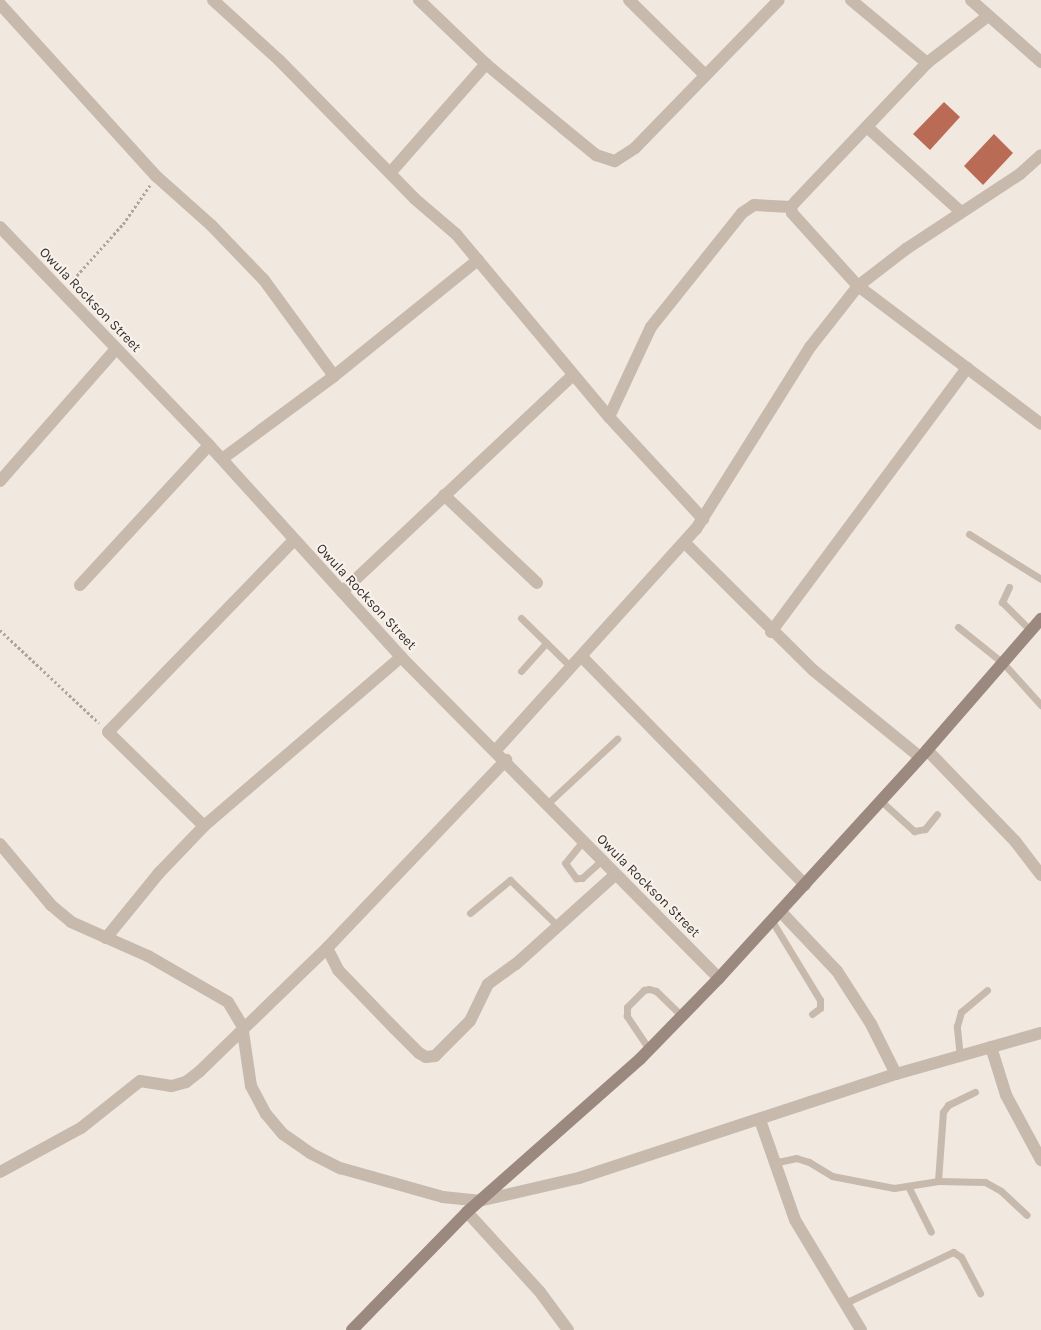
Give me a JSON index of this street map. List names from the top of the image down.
{
  "streets": {
    "street": ["Owula Rockson Street"]
  }
}
